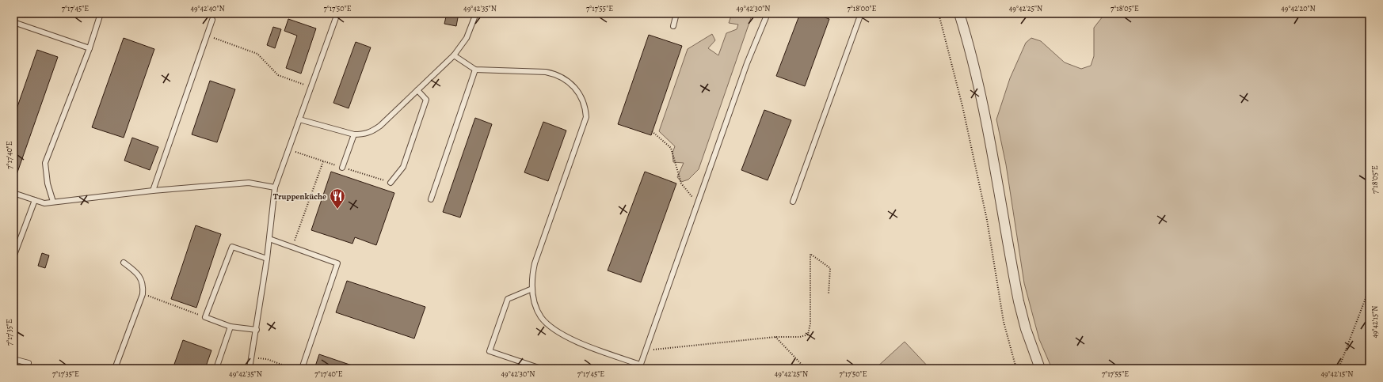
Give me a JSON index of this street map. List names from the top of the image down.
{
  "places": {
    "restaurant": ["Truppenküche"]
  },
  "coordinates": [
    "7°17'45\"E",
    "49°42'40\"N",
    "7°17'50\"E",
    "49°42'35\"N",
    "7°17'55\"E",
    "49°42'30\"N",
    "7°18'00\"E",
    "49°42'25\"N",
    "7°18'05\"E",
    "49°42'20\"N",
    "7°17'40\"E",
    "49°42'15\"N",
    "7°17'35\"E"
  ]
}
